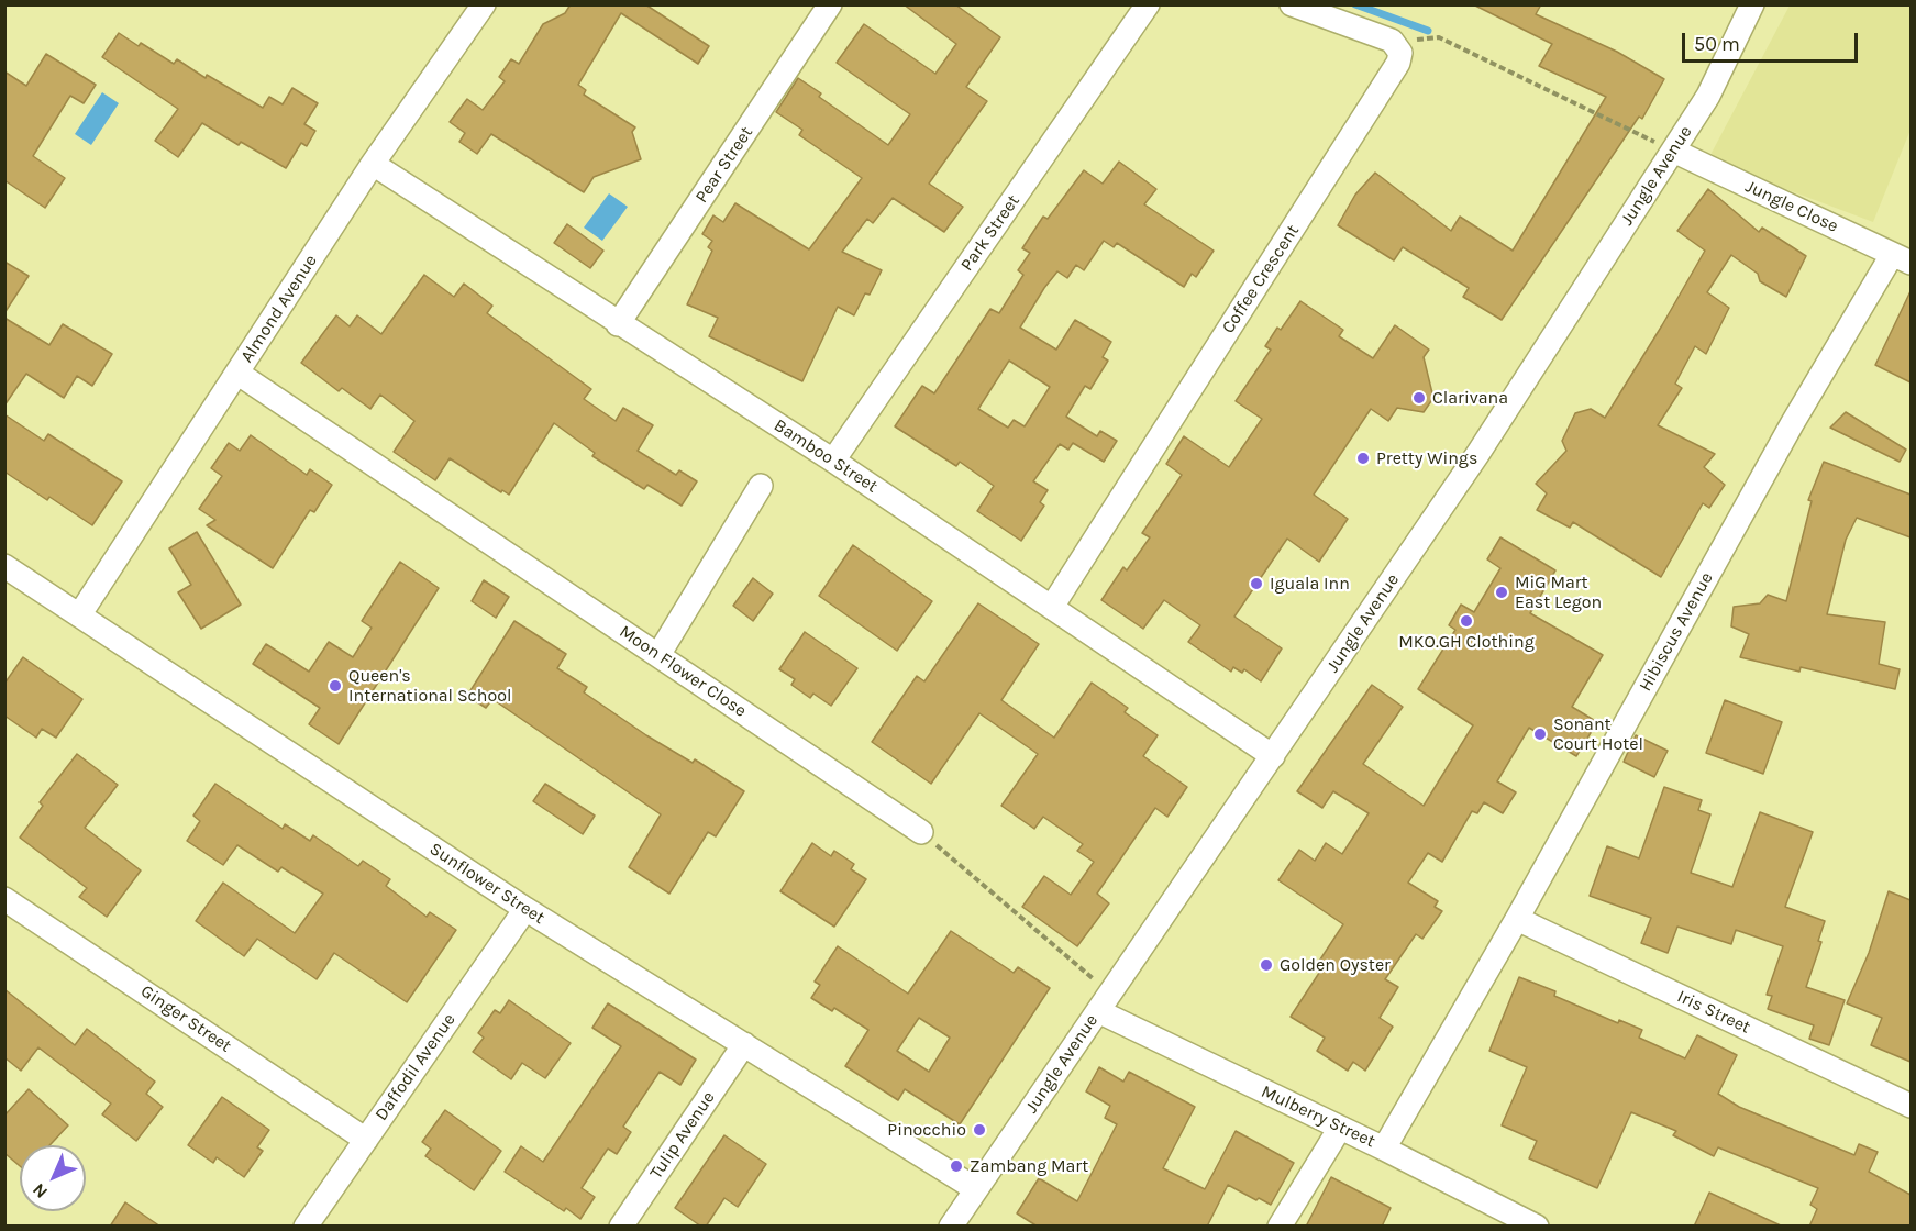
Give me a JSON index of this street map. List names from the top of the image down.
{
  "streets": {
    "street": [
      "Pear Street",
      "Jungle Avenue",
      "Jungle Close",
      "Park Street",
      "Coffee Crescent",
      "Almond Avenue",
      "Bamboo Street",
      "Hibiscus Avenue",
      "Moon Flower Close",
      "Sunflower Street",
      "Iris Street",
      "Ginger Street",
      "Daffodil Avenue",
      "Mulberry Street",
      "Tulip Avenue"
    ]
  },
  "crossings": [
    ["Pear Street", "Bamboo Street"],
    ["Jungle Avenue", "Jungle Close"],
    ["Jungle Avenue", "Bamboo Street"],
    ["Jungle Avenue", "Sunflower Street"],
    ["Jungle Avenue", "Mulberry Street"],
    ["Jungle Close", "Hibiscus Avenue"],
    ["Park Street", "Bamboo Street"],
    ["Coffee Crescent", "Bamboo Street"],
    ["Almond Avenue", "Bamboo Street"],
    ["Almond Avenue", "Moon Flower Close"],
    ["Almond Avenue", "Sunflower Street"],
    ["Hibiscus Avenue", "Iris Street"],
    ["Hibiscus Avenue", "Mulberry Street"],
    ["Sunflower Street", "Daffodil Avenue"],
    ["Sunflower Street", "Tulip Avenue"],
    ["Ginger Street", "Daffodil Avenue"]
  ],
  "places": [
    "Clarivana",
    "Pretty Wings",
    "Iguala Inn",
    "MiG Mart East Legon",
    "MKO.GH Clothing",
    "Queen's International School",
    "Sonant Court Hotel",
    "Golden Oyster",
    "Pinocchio",
    "Zambang Mart"
  ],
  "scale_bar": "50 m",
  "north": "bottom left"
}
